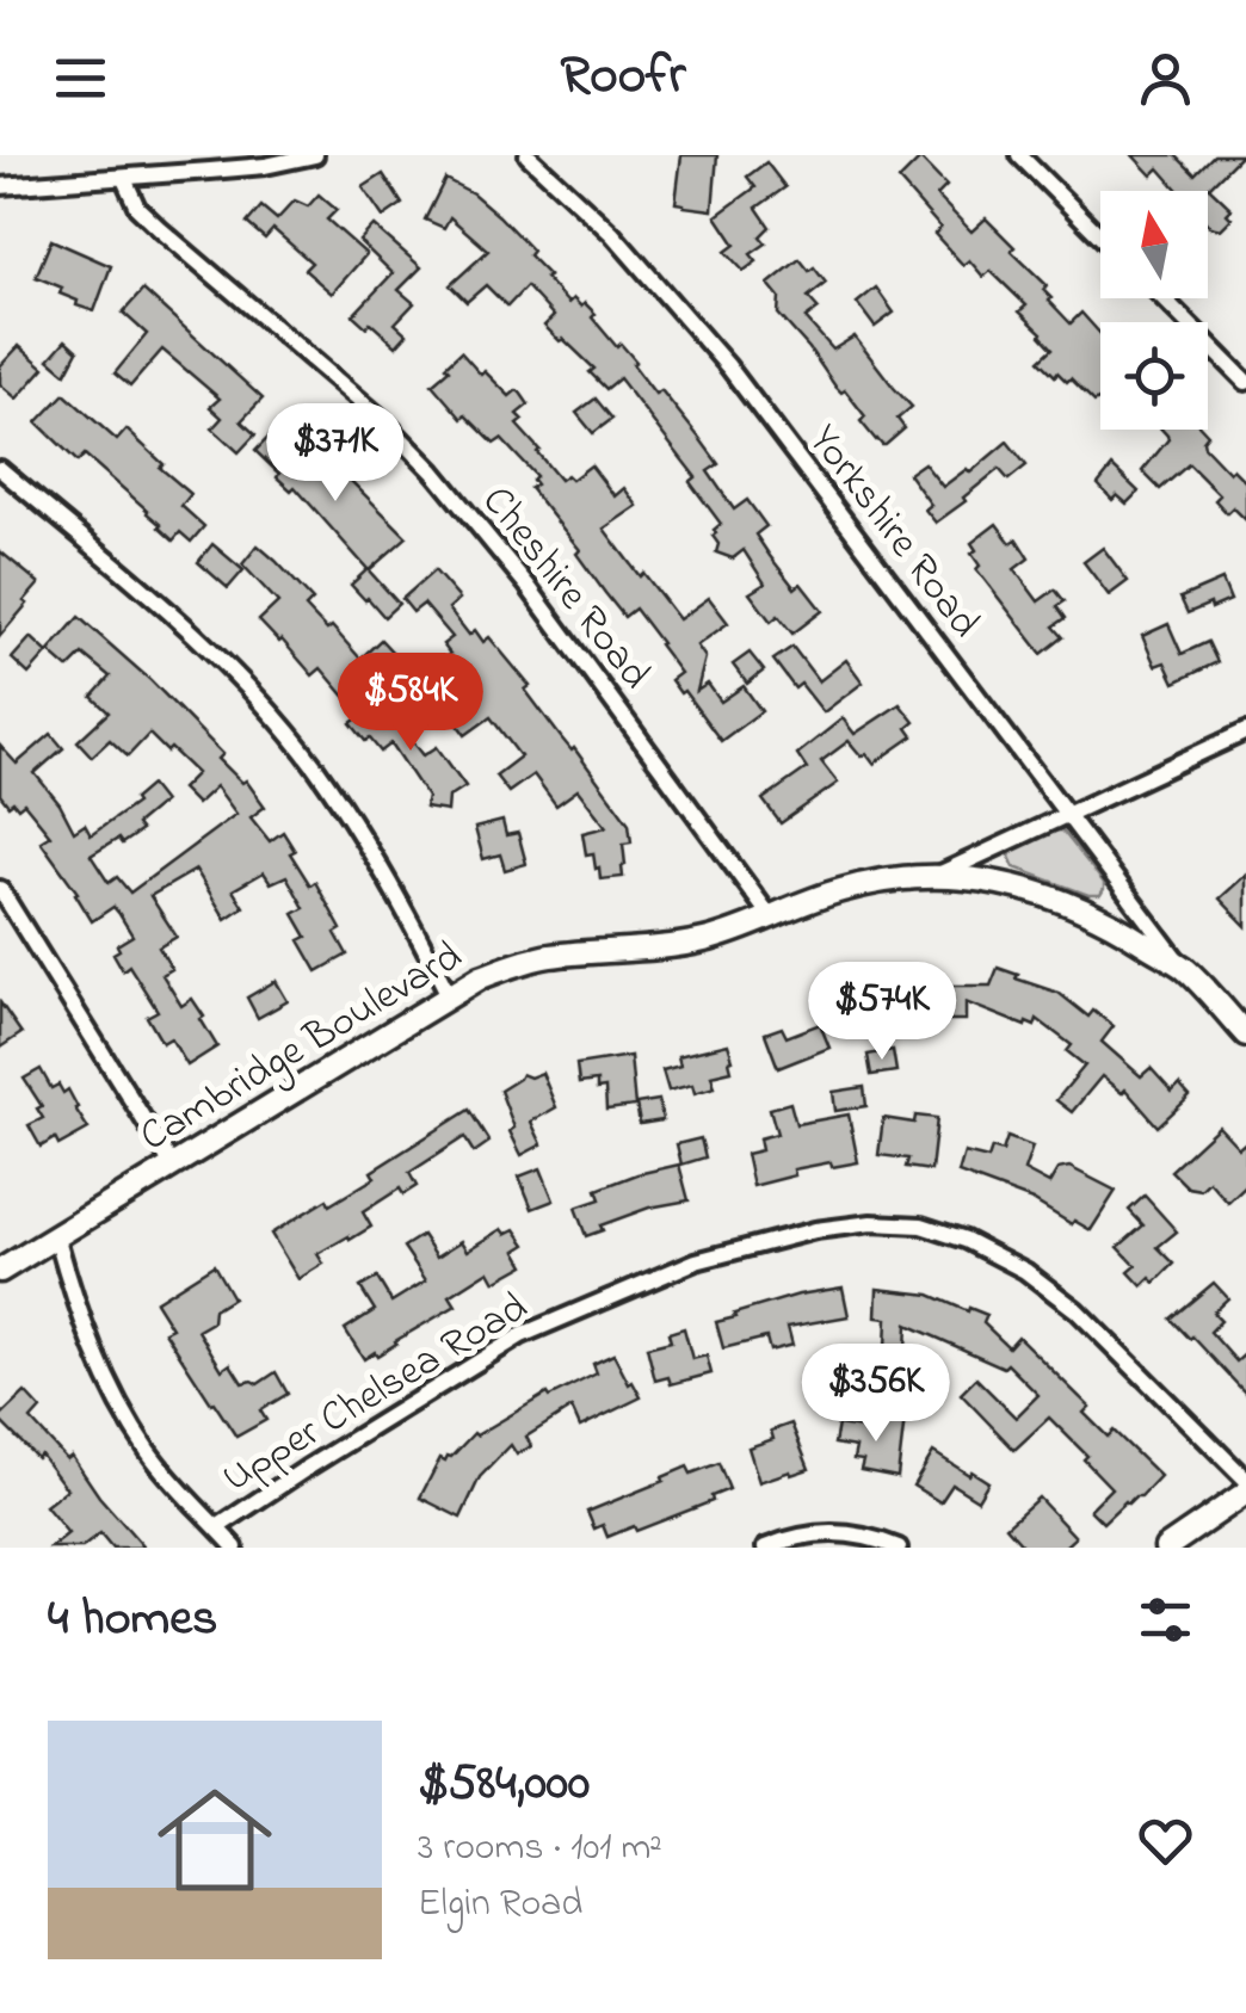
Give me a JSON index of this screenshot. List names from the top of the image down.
{
  "streets": {
    "street": [
      "Yorkshire Road",
      "Cheshire Road",
      "Cambridge Boulevard",
      "Upper Chelsea Road"
    ]
  },
  "crossings": [
    ["Yorkshire Road", "Cambridge Boulevard"],
    ["Cheshire Road", "Cambridge Boulevard"]
  ],
  "north": "top",
  "page": {
    "header": "Roofr",
    "price": [
      "$371K",
      "$584K",
      "$574K",
      "$356K"
    ],
    "heading": "4 homes",
    "list": [
      {
        "name": "$584,000",
        "note": "3 rooms · 101 m² · Elgin Road"
      }
    ]
  }
}
